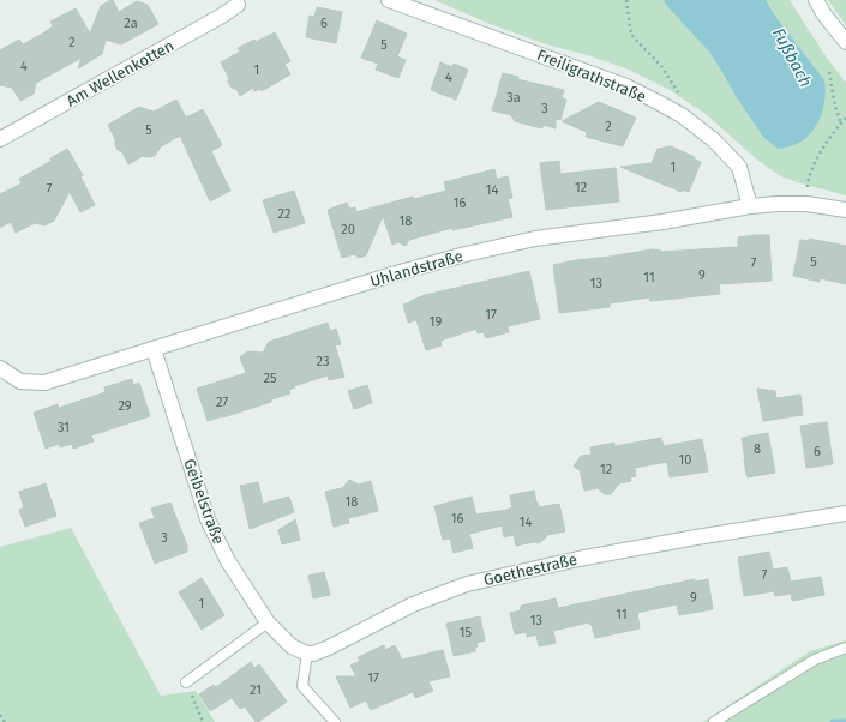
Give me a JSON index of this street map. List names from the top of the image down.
{
  "streets": {
    "street": [
      "Am Wellenkotten",
      "Freiligrathstraße",
      "Uhlandstraße",
      "Geibelstraße",
      "Goethestraße"
    ]
  },
  "crossings": [
    ["Freiligrathstraße", "Uhlandstraße"],
    ["Uhlandstraße", "Geibelstraße"],
    ["Geibelstraße", "Goethestraße"]
  ],
  "water": ["Fußbach"],
  "house_numbers": [
    "2a",
    "6",
    "2",
    "5",
    "4",
    "1",
    "4",
    "3a",
    "3",
    "2",
    "5",
    "1",
    "12",
    "7",
    "14",
    "16",
    "22",
    "18",
    "20",
    "5",
    "7",
    "9",
    "11",
    "13",
    "17",
    "19",
    "23",
    "25",
    "27",
    "29",
    "31",
    "8",
    "6",
    "10",
    "12",
    "18",
    "16",
    "14",
    "3",
    "7",
    "9",
    "1",
    "11",
    "13",
    "15",
    "17",
    "21"
  ]
}
